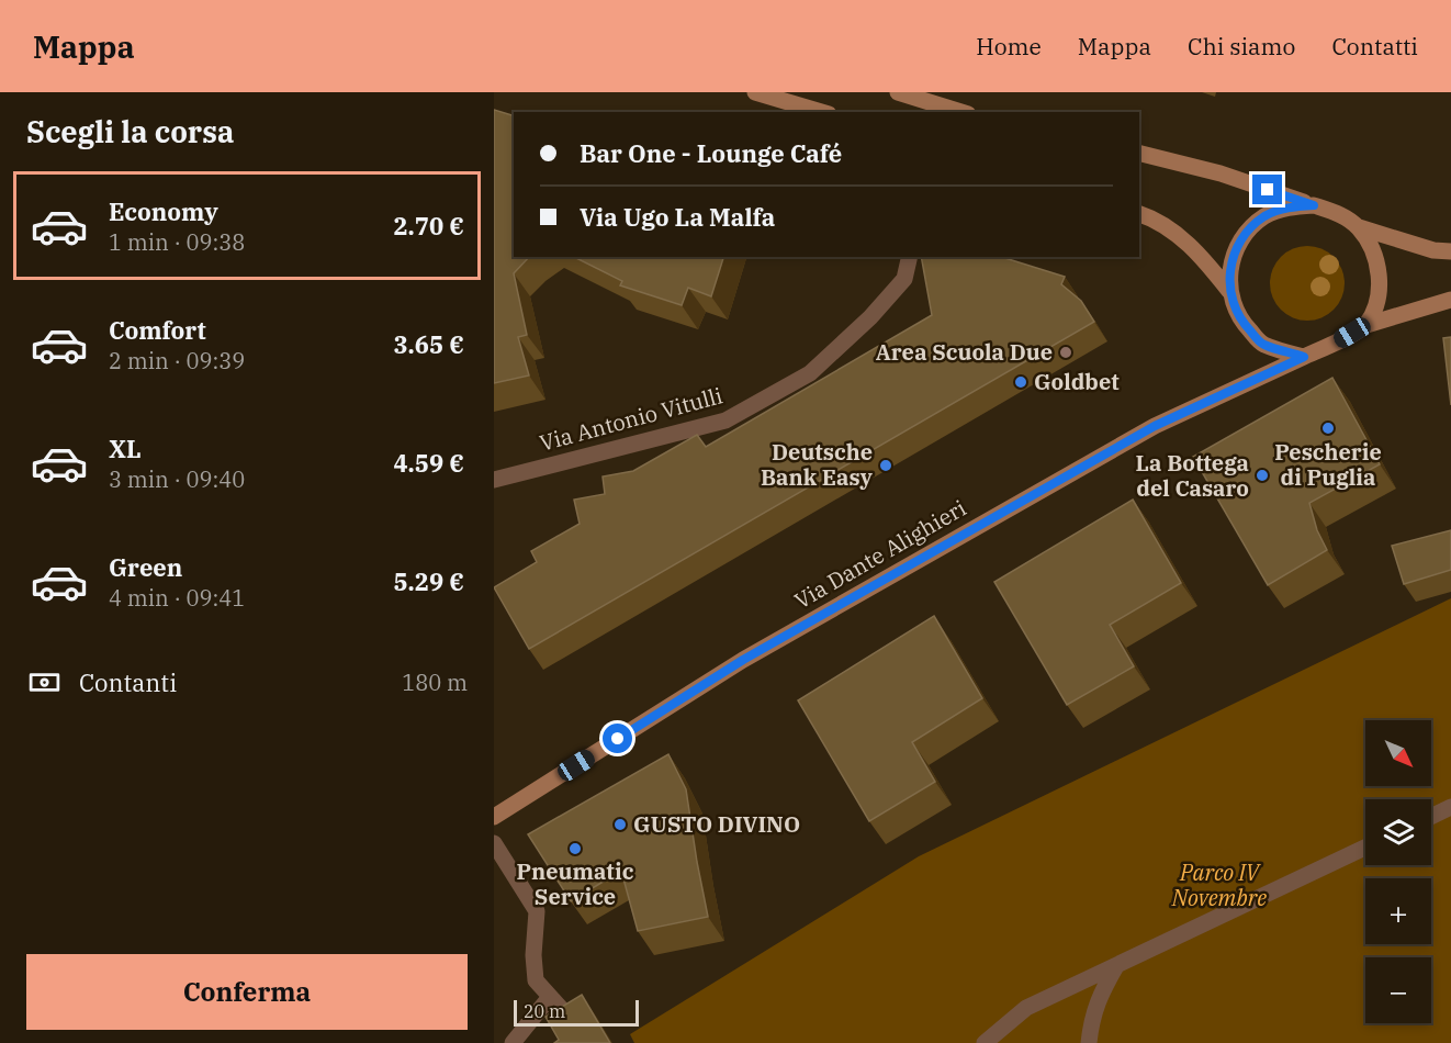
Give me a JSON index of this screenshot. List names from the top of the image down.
{
  "streets": {
    "main road": ["Via Dante Alighieri"],
    "street": ["Via Antonio Vitulli"]
  },
  "parks": ["Parco IV Novembre"],
  "places": [
    "Area Scuola Due",
    "Goldbet",
    "Pescherie di Puglia",
    "Deutsche Bank Easy",
    "La Bottega del Casaro",
    "GUSTO DIVINO",
    "Pneumatic Service"
  ],
  "scale_bar": "20 m",
  "north": "bottom right",
  "page": {
    "header": "Mappa",
    "nav": [
      "Home",
      "Mappa",
      "Chi siamo",
      "Contatti"
    ],
    "heading": "Scegli la corsa",
    "banner": ["Bar One - Lounge Café", "Via Ugo La Malfa"],
    "list": [
      {
        "name": "Economy",
        "note": "1 min · 09:38",
        "value": "2.70 €"
      },
      {
        "name": "Comfort",
        "note": "2 min · 09:39",
        "value": "3.65 €"
      },
      {
        "name": "XL",
        "note": "3 min · 09:40",
        "value": "4.59 €"
      },
      {
        "name": "Green",
        "note": "4 min · 09:41",
        "value": "5.29 €"
      }
    ],
    "pay": ["Contanti", "180 m"],
    "map_buttons": ["+", "−"],
    "buttons": "Conferma",
    "scale": "20 m"
  }
}
